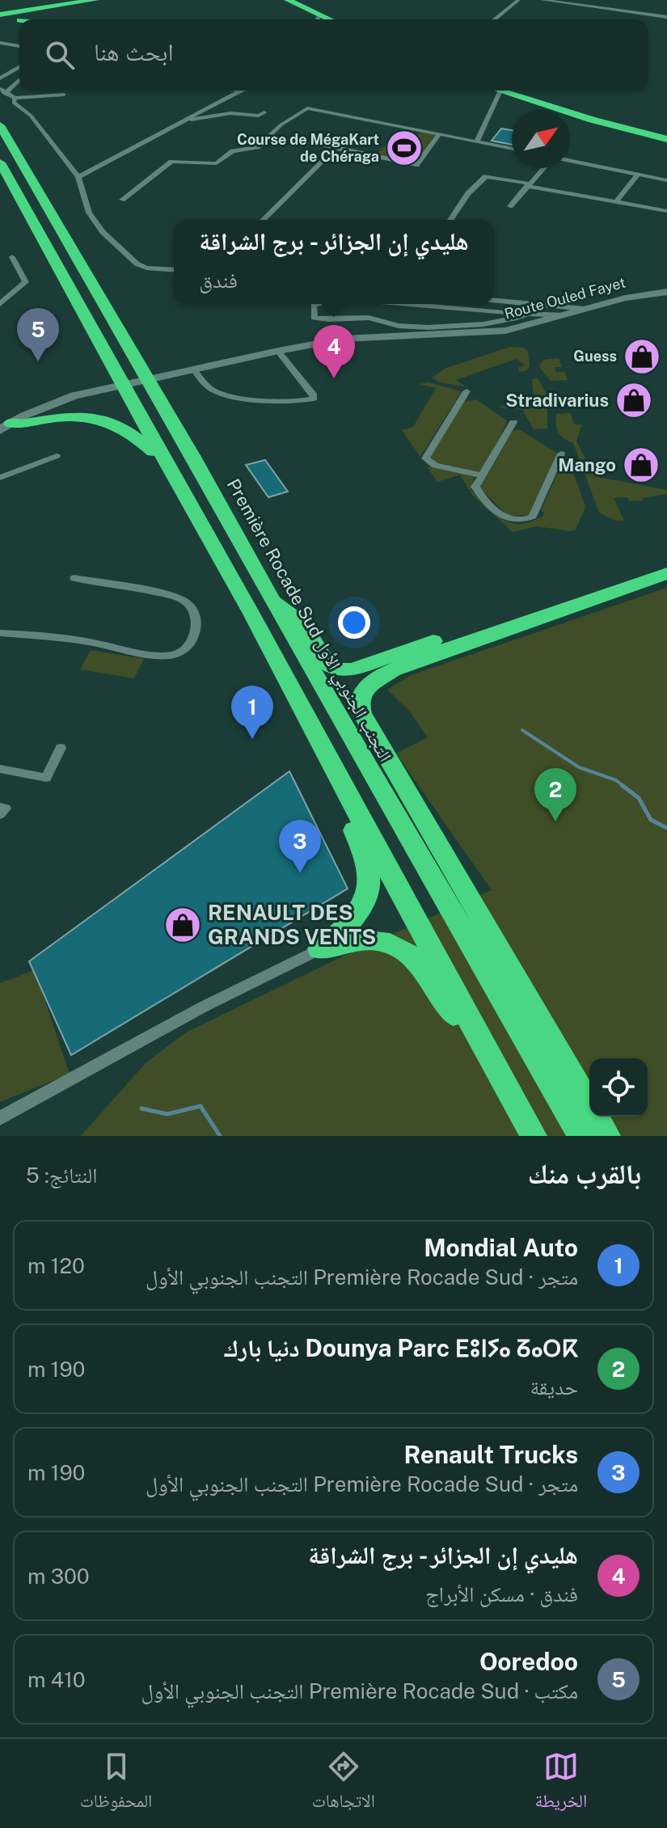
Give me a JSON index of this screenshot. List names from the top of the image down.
{
  "streets": {
    "highway": ["Première Rocade Sud التجنب الجنوبي الأول"],
    "main road": ["Route Ouled Fayet"]
  },
  "places": {
    "sports": ["Course de MégaKart de Chéraga"],
    "shop": [
      "Guess",
      "Stradivarius",
      "Mango",
      "RENAULT DES GRANDS VENTS"
    ]
  },
  "north": "top right",
  "page": {
    "search": "ابحث هنا",
    "popup": ["هليدي إن الجزائر - برج الشراقة", "فندق"],
    "pins": [
      "5",
      "4",
      "1",
      "2",
      "3"
    ],
    "heading": ["بالقرب منك", "النتائج: 5"],
    "list": [
      {
        "mark": "1",
        "name": "Mondial Auto",
        "note": "متجر · Première Rocade Sud التجنب الجنوبي الأول",
        "value": "120 m"
      },
      {
        "mark": "2",
        "name": "Dounya Parc ⴹⵓⵏⵢⴰ ⵒⴰⵔⴽ دنيا بارك",
        "note": "حديقة",
        "value": "190 m"
      },
      {
        "mark": "3",
        "name": "Renault Trucks",
        "note": "متجر · Première Rocade Sud التجنب الجنوبي الأول",
        "value": "190 m"
      },
      {
        "mark": "4",
        "name": "هليدي إن الجزائر - برج الشراقة",
        "note": "فندق · مسكن الأبراج",
        "value": "300 m"
      },
      {
        "mark": "5",
        "name": "Ooredoo",
        "note": "مكتب · Première Rocade Sud التجنب الجنوبي الأول",
        "value": "410 m"
      }
    ],
    "nav": ["الخريطة", "الاتجاهات", "المحفوظات"]
  }
}
